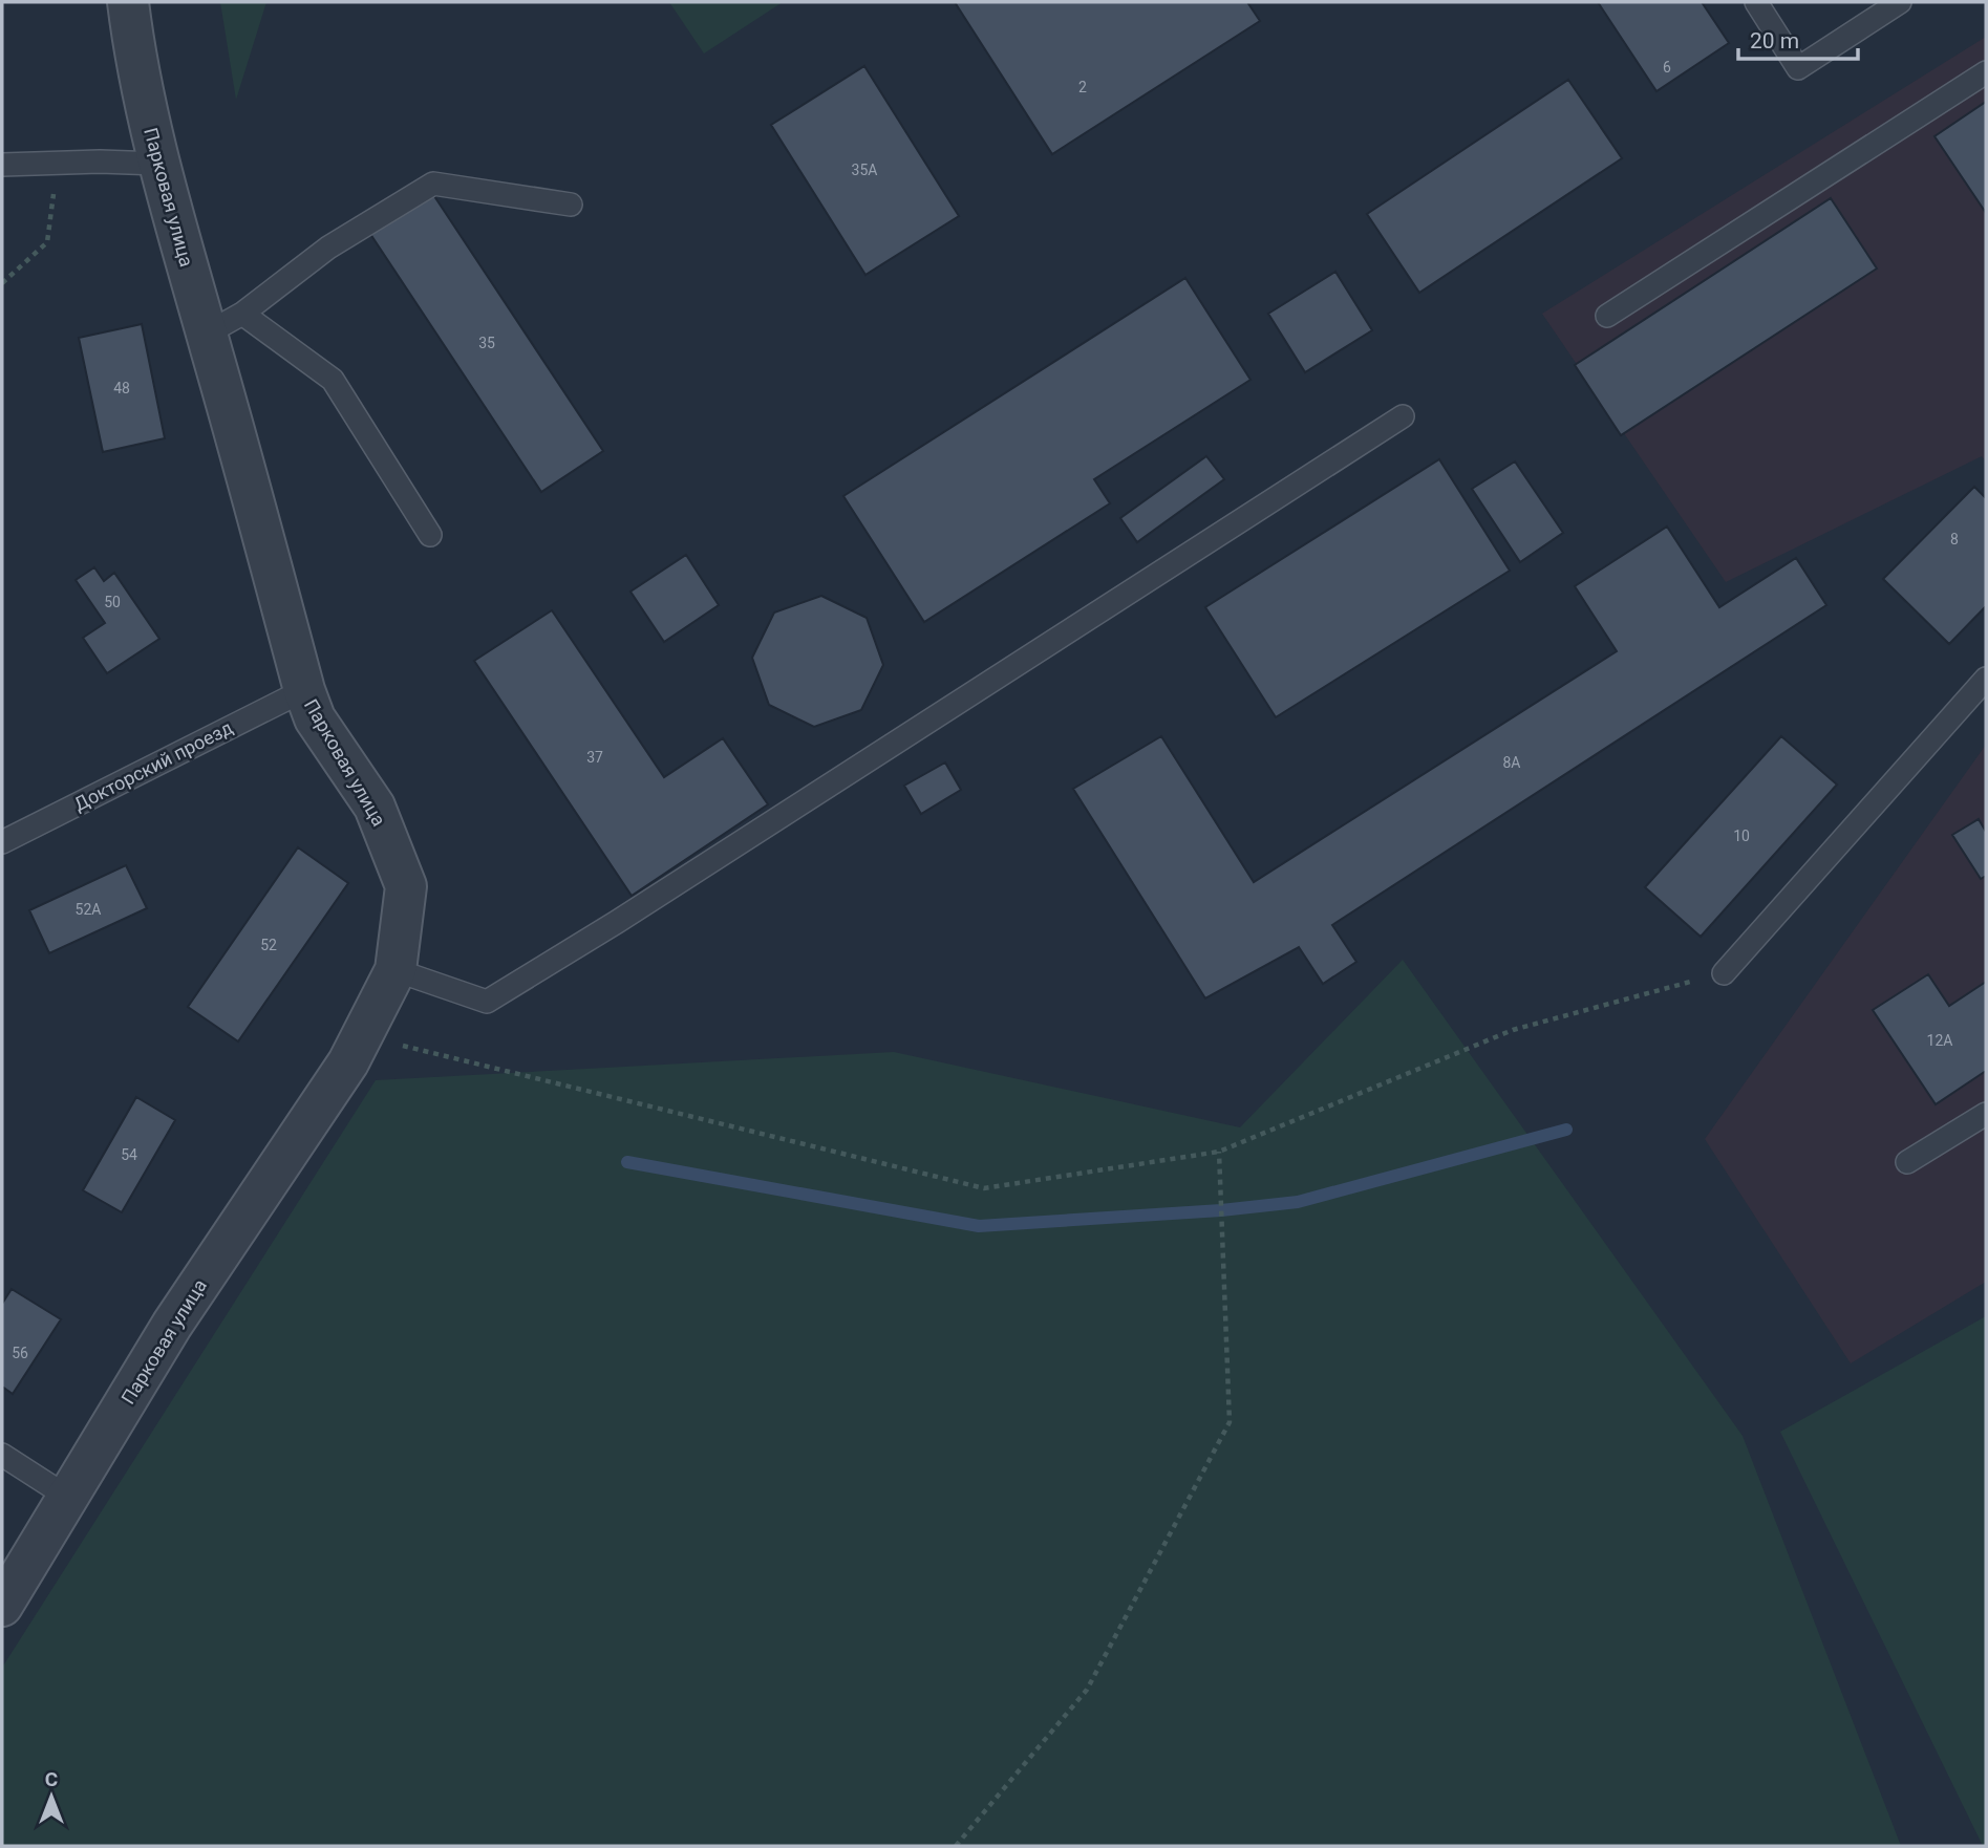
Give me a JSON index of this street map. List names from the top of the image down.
{
  "streets": {
    "street": ["Парковая улица"],
    "lane": ["Докторский проезд"]
  },
  "crossings": [
    ["Парковая улица", "Докторский проезд"]
  ],
  "house_numbers": [
    "6",
    "2",
    "35А",
    "35",
    "48",
    "8",
    "50",
    "37",
    "8А",
    "10",
    "52А",
    "52",
    "12А",
    "54",
    "56"
  ],
  "scale_bar": "20 m",
  "north": "top"
}
